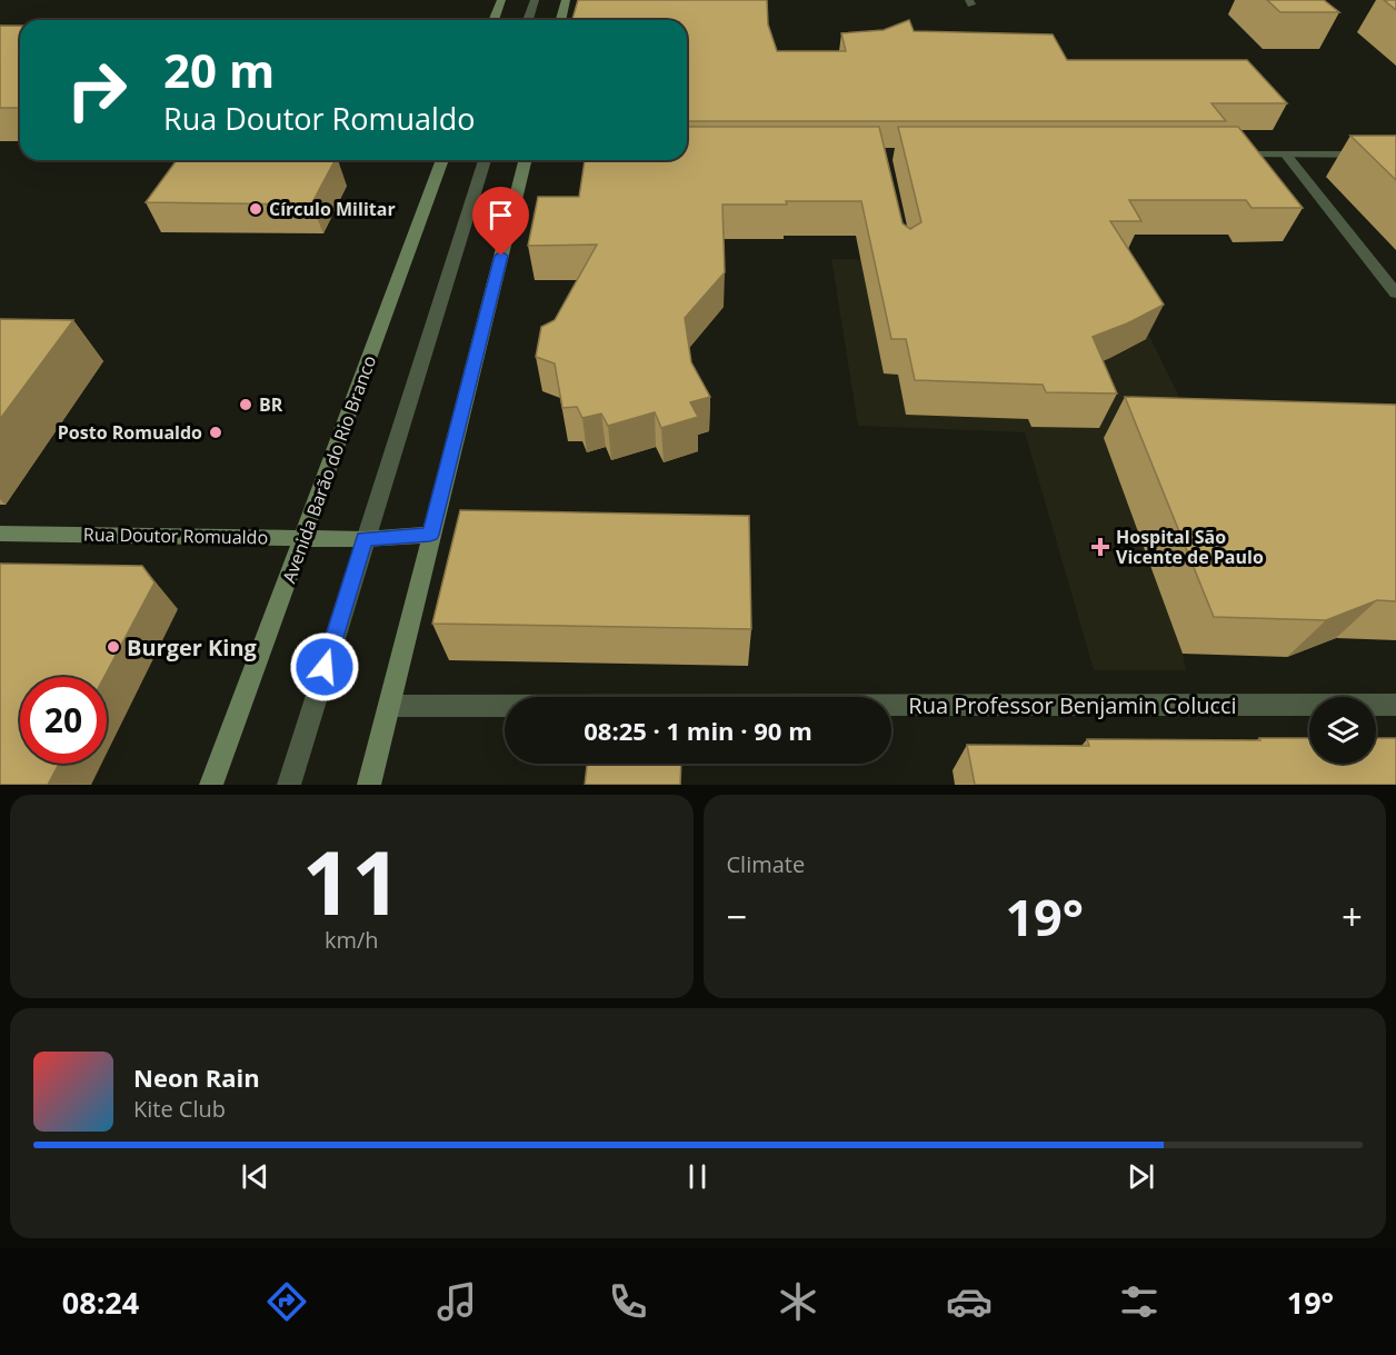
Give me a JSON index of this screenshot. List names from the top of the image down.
{
  "streets": {
    "main road": ["Avenida Barão do Rio Branco", "Rua Doutor Romualdo"],
    "street": ["Rua Professor Benjamin Colucci"]
  },
  "crossings": [
    ["Avenida Barão do Rio Branco", "Rua Doutor Romualdo"]
  ],
  "places": {
    "other": [
      "Círculo Militar",
      "BR",
      "Posto Romualdo",
      "Burger King"
    ],
    "health": ["Hospital São Vicente de Paulo"]
  },
  "page": {
    "turn": ["20 m", "Rua Doutor Romualdo"],
    "limit": "20",
    "trip": "08:25 · 1 min · 90 m",
    "tile": [
      ["11", "km/h"],
      "Climate"
    ],
    "heat": ["−", "19°", "+"],
    "song": ["Neon Rain", "Kite Club"],
    "tabs": ["08:24", "19°"]
  }
}
